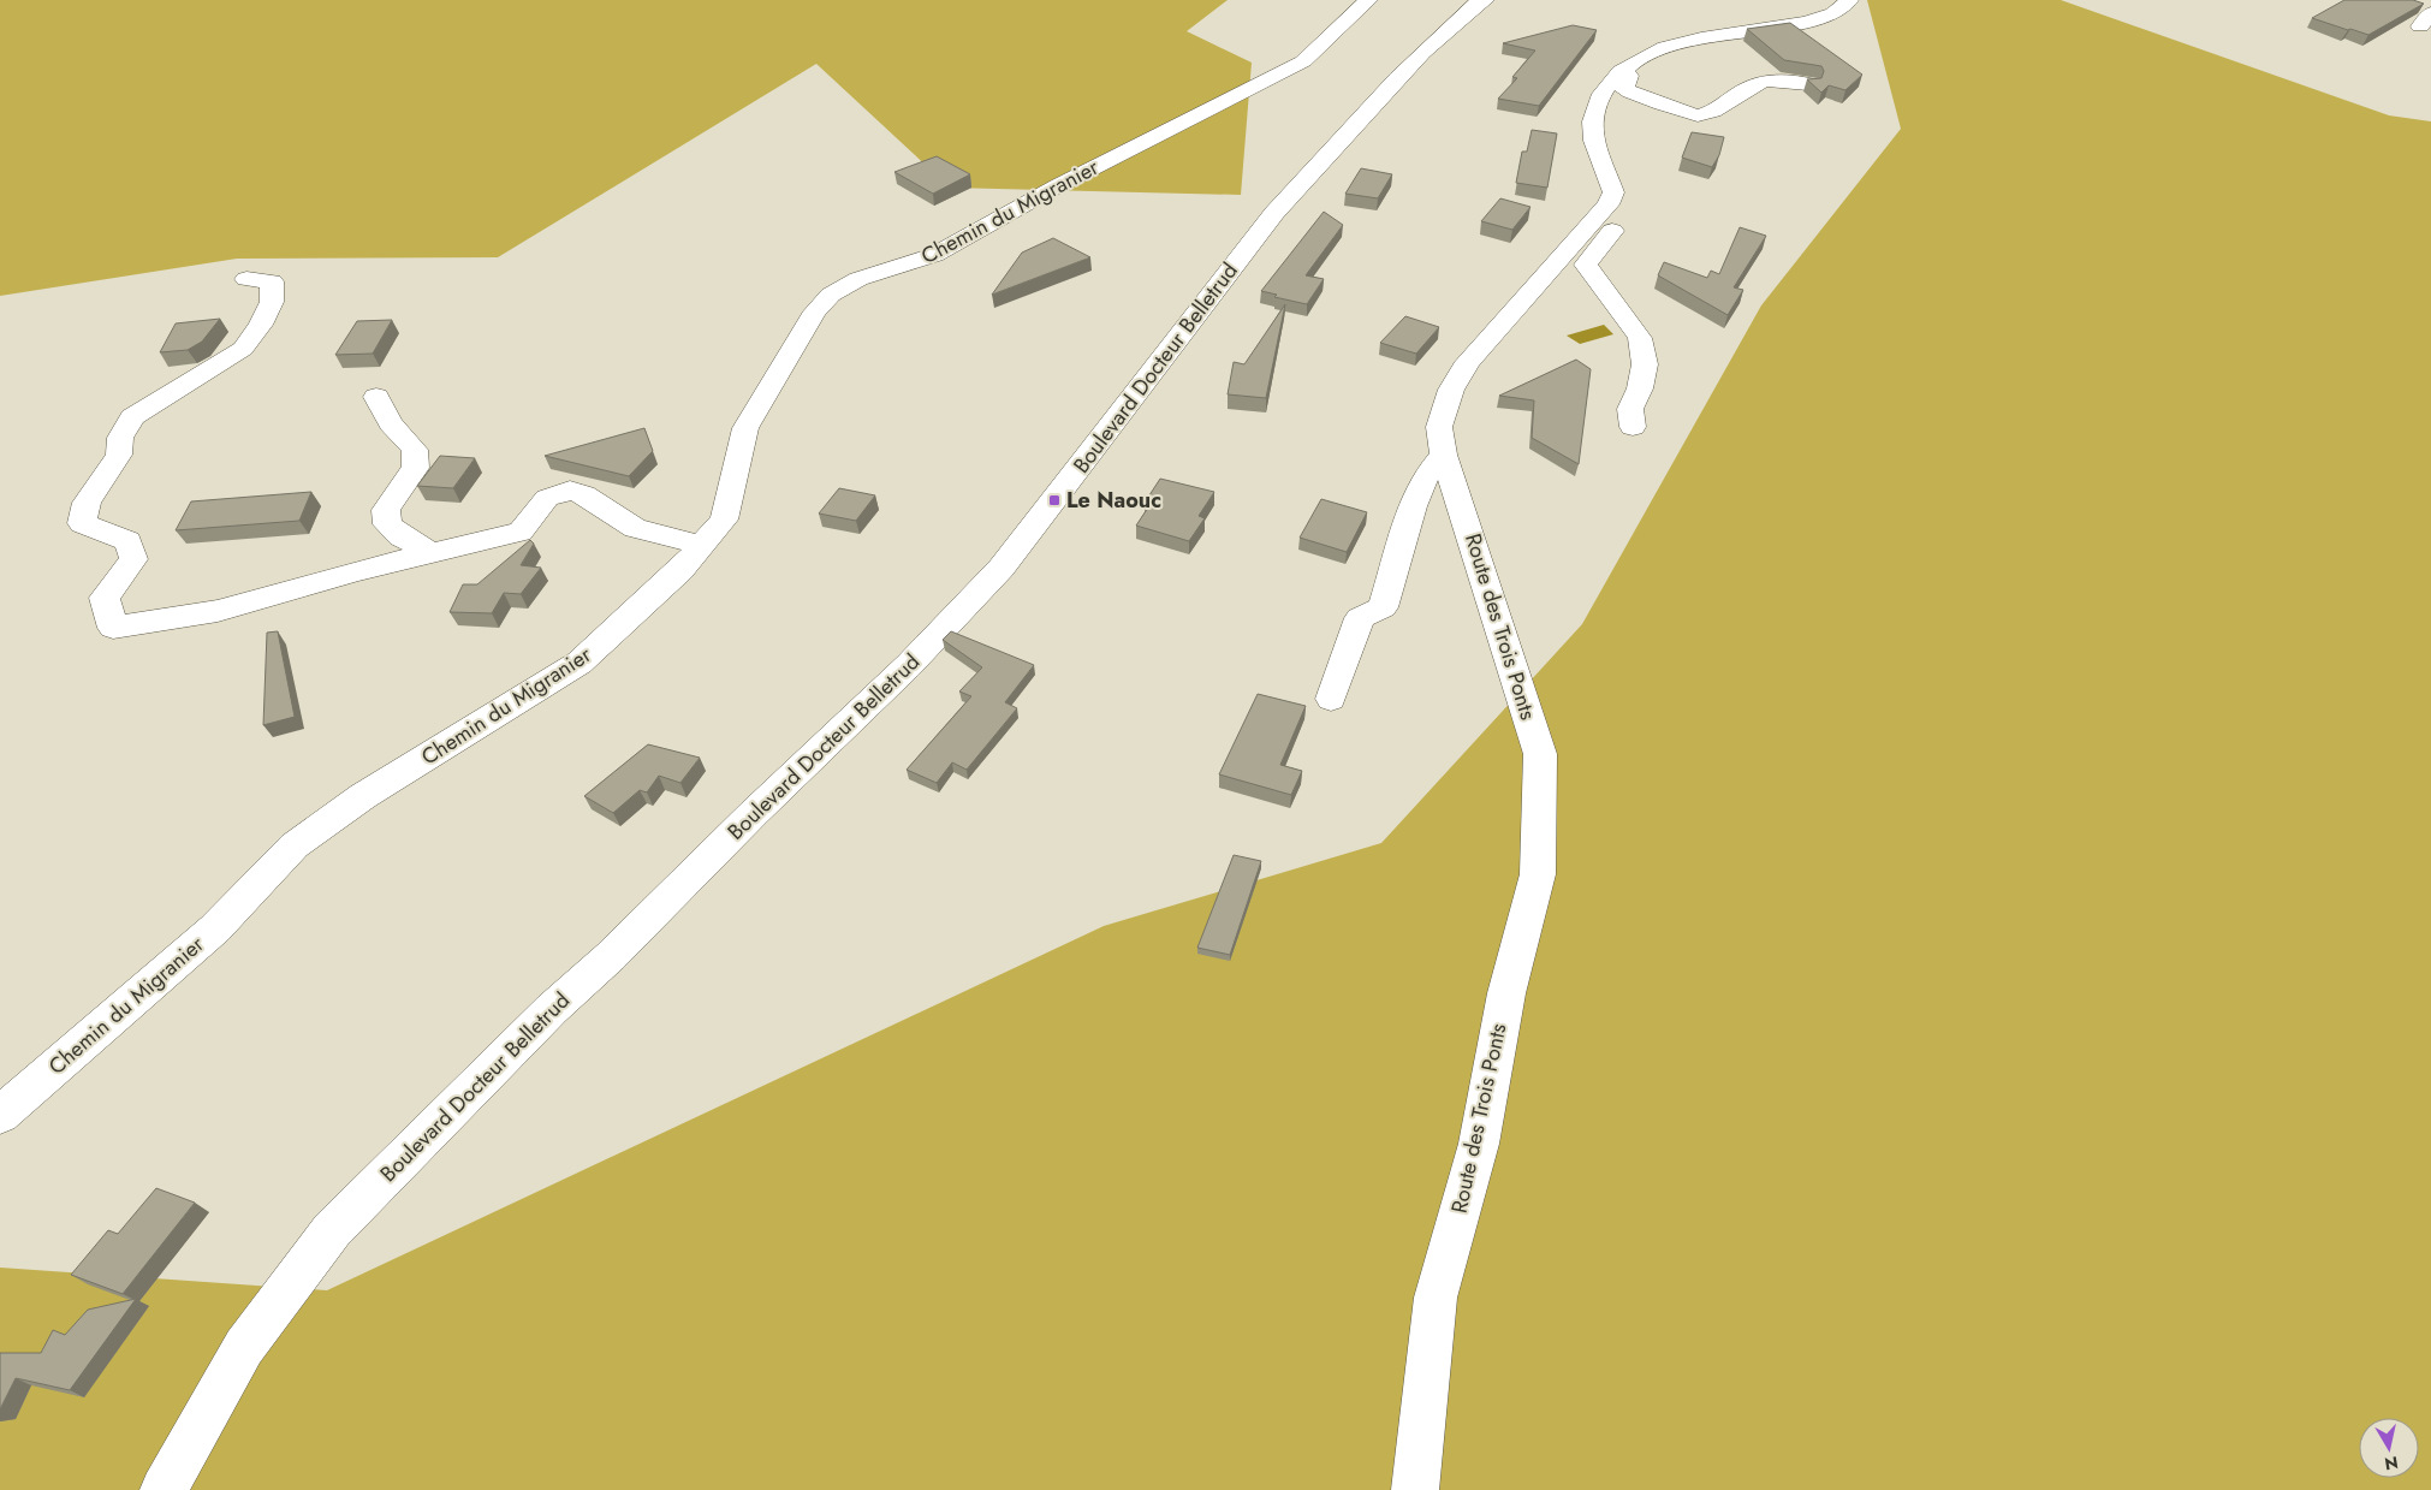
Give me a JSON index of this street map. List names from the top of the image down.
{
  "streets": {
    "street": ["Chemin du Migranier", "Boulevard Docteur Belletrud", "Route des Trois Ponts"]
  },
  "places": {
    "transit": ["Le Naouc"]
  },
  "north": "bottom"
}
